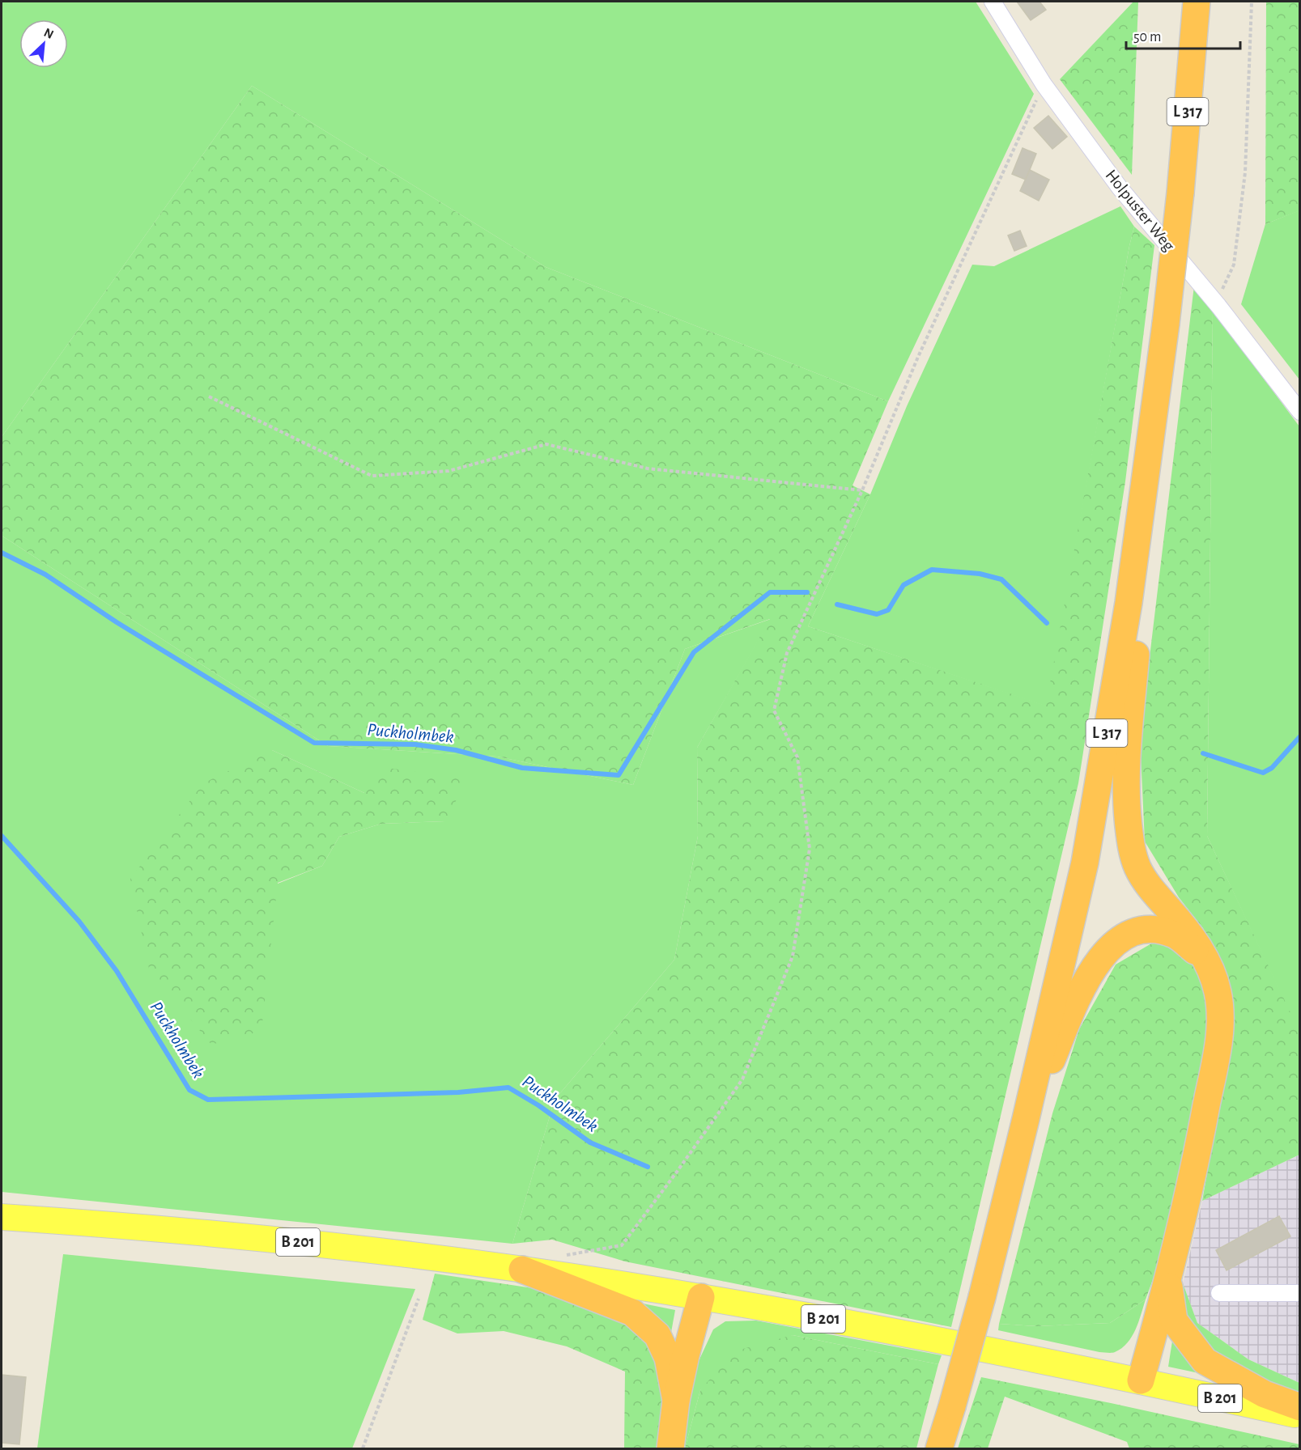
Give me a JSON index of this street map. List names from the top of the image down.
{
  "streets": {
    "highway": ["L 317"],
    "main road": ["B 201"],
    "street": ["Holpuster Weg"]
  },
  "water": ["Puckholmbek"],
  "scale_bar": "50 m",
  "north": "top right"
}
